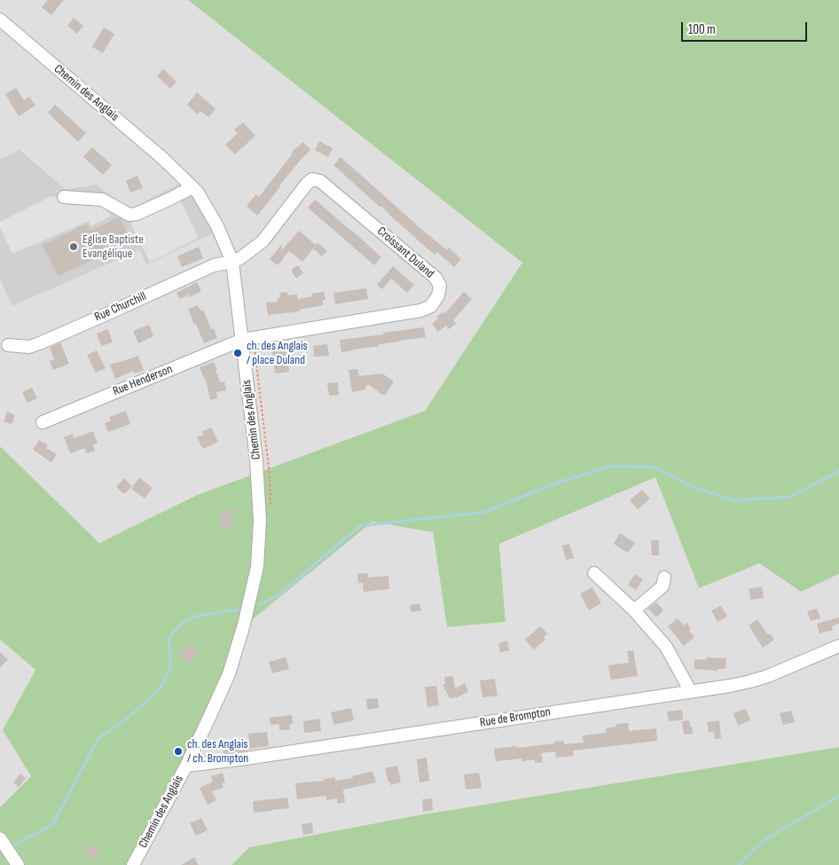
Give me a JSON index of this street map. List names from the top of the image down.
{
  "streets": {
    "street": [
      "Chemin des Anglais",
      "Croissant Duland",
      "Rue Churchill",
      "Rue Henderson",
      "Rue de Brompton"
    ]
  },
  "crossings": [
    ["Chemin des Anglais", "Croissant Duland"],
    ["Chemin des Anglais", "Rue Churchill"],
    ["Chemin des Anglais", "Rue Henderson"],
    ["Chemin des Anglais", "Rue de Brompton"],
    ["Croissant Duland", "Rue Churchill"],
    ["Croissant Duland", "Rue Henderson"]
  ],
  "places": ["Eglise Baptiste Evangélique", "ch. des Anglais / place Duland", "ch. des Anglais / ch. Brompton"],
  "scale_bar": "100 m"
}
